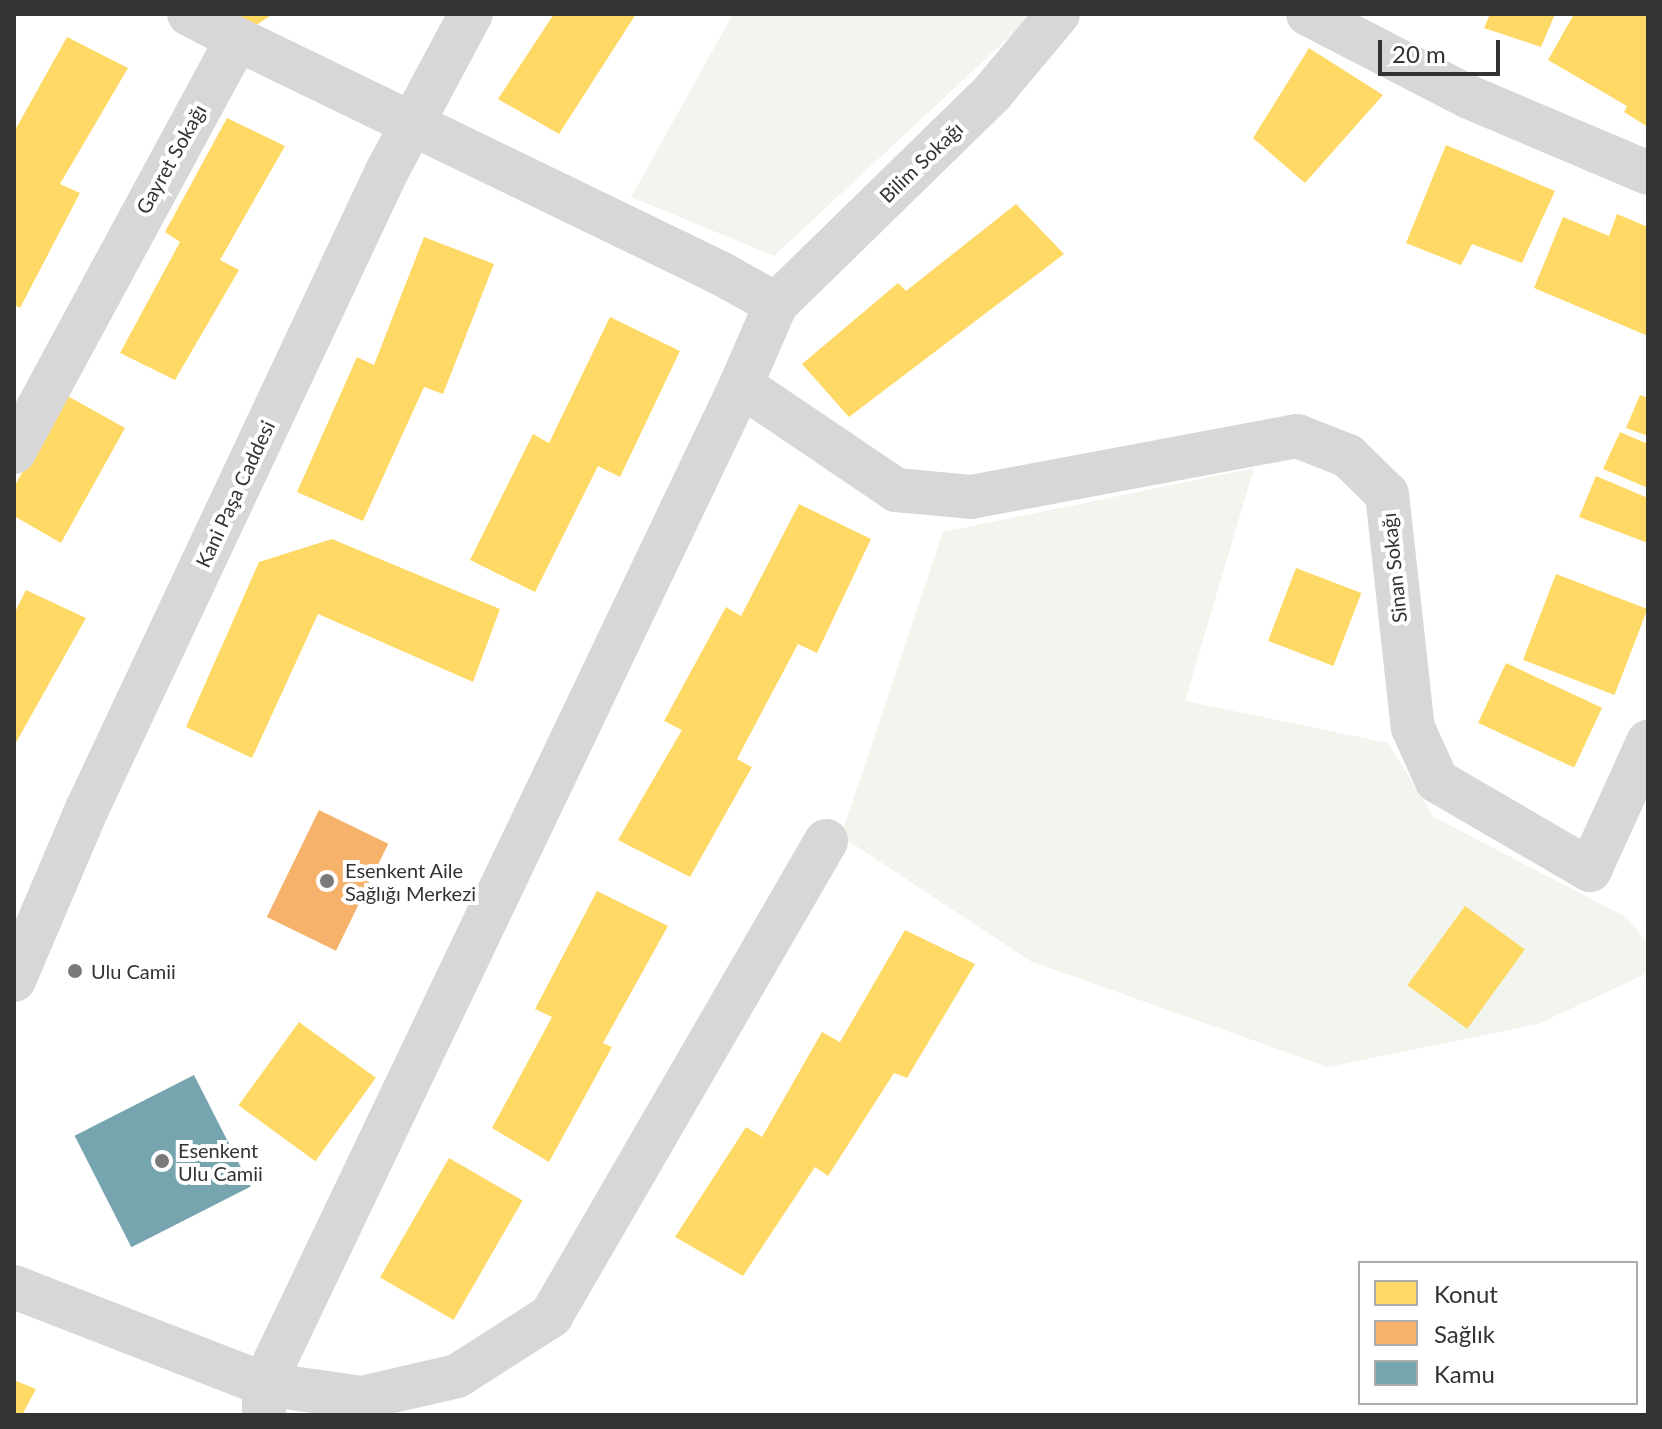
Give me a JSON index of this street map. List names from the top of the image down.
{
  "streets": {
    "street": [
      "Gayret Sokağı",
      "Bilim Sokağı",
      "Kani Paşa Caddesi",
      "Sinan Sokağı"
    ]
  },
  "places": ["Esenkent Aile Sağlığı Merkezi", "Ulu Camii", "Esenkent Ulu Camii"],
  "legend": ["Konut", "Sağlık", "Kamu"],
  "scale_bar": "20 m"
}
